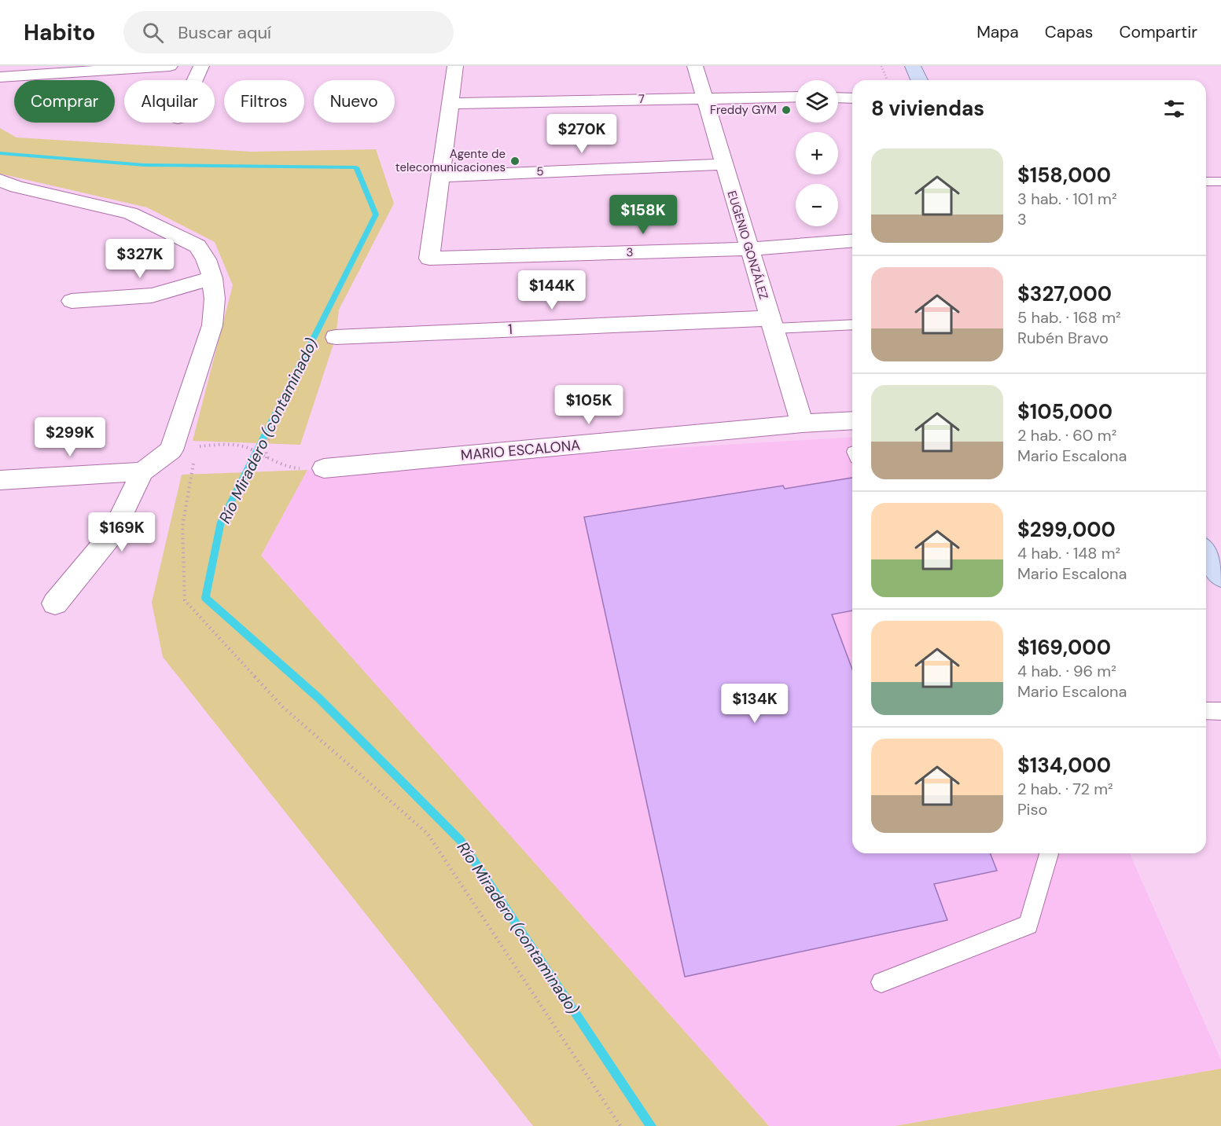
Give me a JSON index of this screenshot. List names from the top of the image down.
{
  "streets": {
    "street": [
      "7",
      "5",
      "EUGENIO GONZÁLEZ",
      "3",
      "1",
      "MARIO ESCALONA"
    ]
  },
  "crossings": [
    ["7", "EUGENIO GONZÁLEZ"],
    ["5", "EUGENIO GONZÁLEZ"],
    ["5", "3"],
    ["EUGENIO GONZÁLEZ", "3"],
    ["EUGENIO GONZÁLEZ", "1"],
    ["EUGENIO GONZÁLEZ", "MARIO ESCALONA"]
  ],
  "water": ["Río Miradero (contaminado)"],
  "places": ["Freddy GYM", "Agente de telecomunicaciones"],
  "page": {
    "header": "Habito",
    "search": "Buscar aquí",
    "nav": ["Mapa", "Capas", "Compartir"],
    "map_buttons": ["+", "−"],
    "chip": [
      "Comprar",
      "Alquilar",
      "Filtros",
      "Nuevo"
    ],
    "heading": "8 viviendas",
    "price": [
      "$270K",
      "$158K",
      "$327K",
      "$144K",
      "$105K",
      "$299K",
      "$169K",
      "$134K"
    ],
    "list": [
      {
        "name": "$158,000",
        "note": "3 hab. · 101 m² · 3"
      },
      {
        "name": "$327,000",
        "note": "5 hab. · 168 m² · Rubén Bravo"
      },
      {
        "name": "$105,000",
        "note": "2 hab. · 60 m² · Mario Escalona"
      },
      {
        "name": "$299,000",
        "note": "4 hab. · 148 m² · Mario Escalona"
      },
      {
        "name": "$169,000",
        "note": "4 hab. · 96 m² · Mario Escalona"
      },
      {
        "name": "$134,000",
        "note": "2 hab. · 72 m² · Piso"
      }
    ]
  }
}
